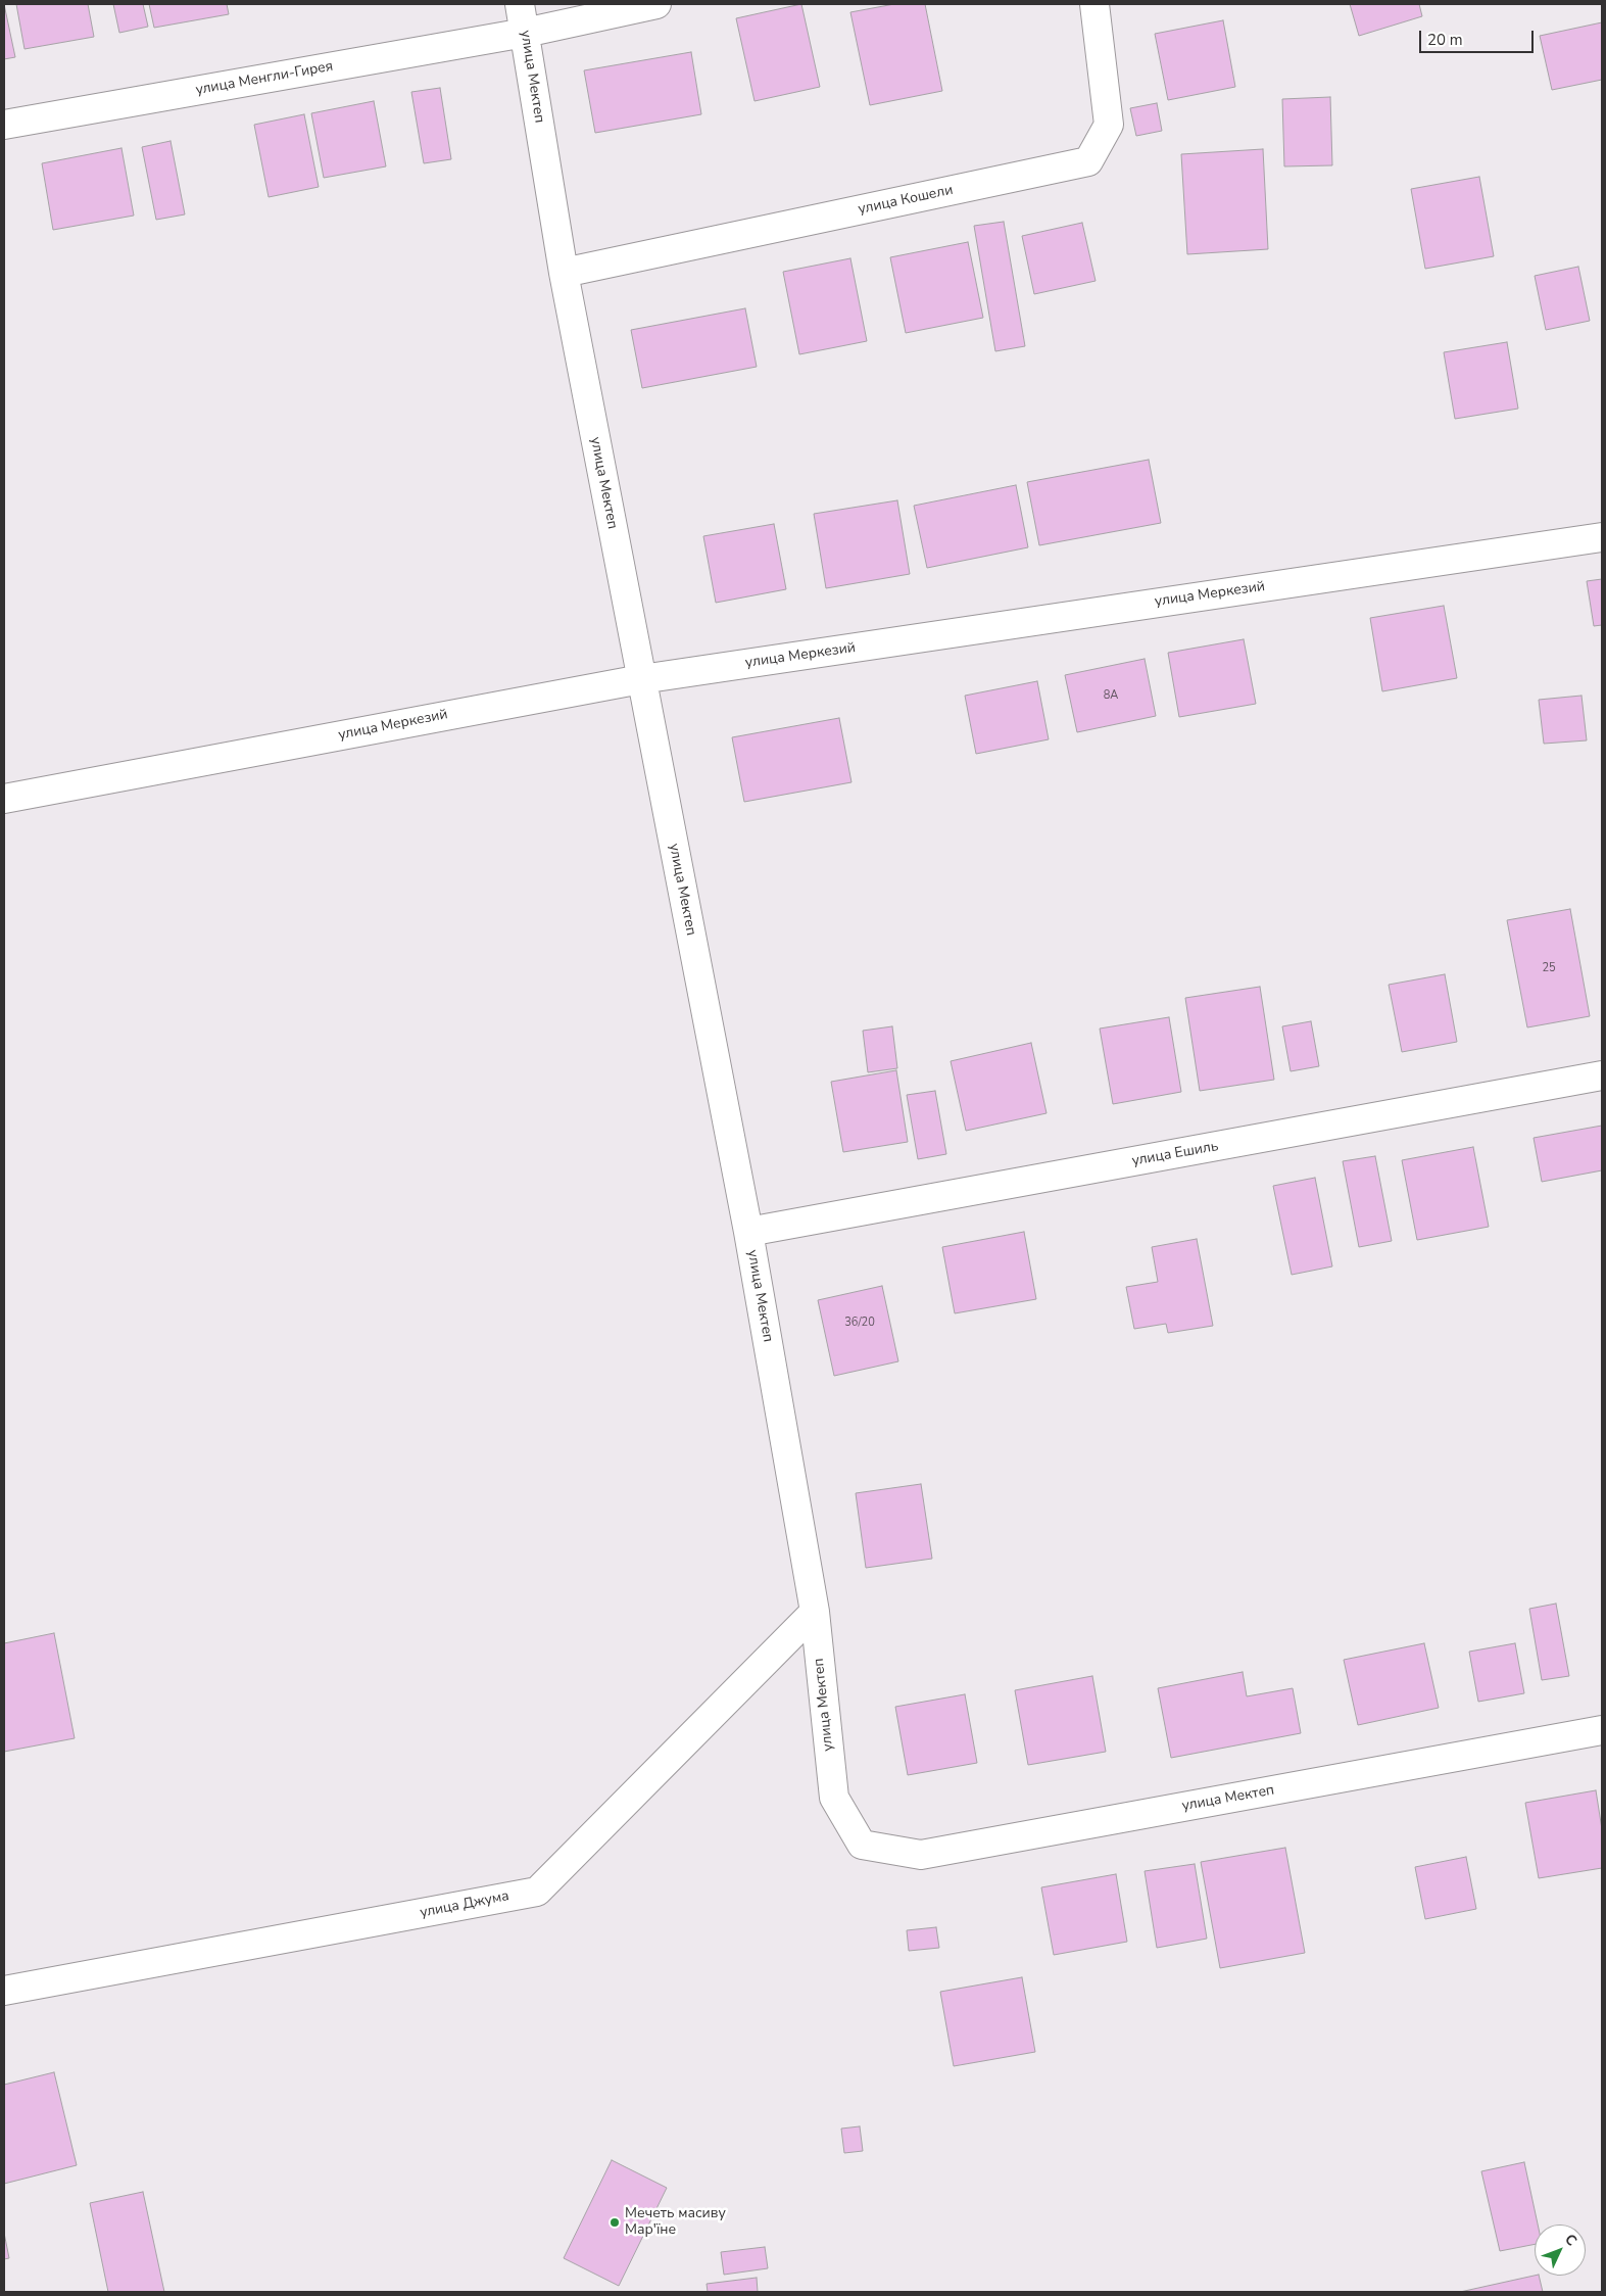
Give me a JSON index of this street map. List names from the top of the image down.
{
  "streets": {
    "street": [
      "улица Мектеп",
      "улица Менгли-Гирея",
      "улица Кошели",
      "улица Меркезий",
      "улица Ешиль",
      "улица Джума"
    ]
  },
  "crossings": [
    ["улица Мектеп", "улица Менгли-Гирея"],
    ["улица Мектеп", "улица Кошели"],
    ["улица Мектеп", "улица Меркезий"],
    ["улица Мектеп", "улица Ешиль"],
    ["улица Мектеп", "улица Джума"]
  ],
  "places": ["Мечеть масиву Мар'їне"],
  "house_numbers": ["8А", "25", "36/20"],
  "scale_bar": "20 m",
  "north": "top right"
}
